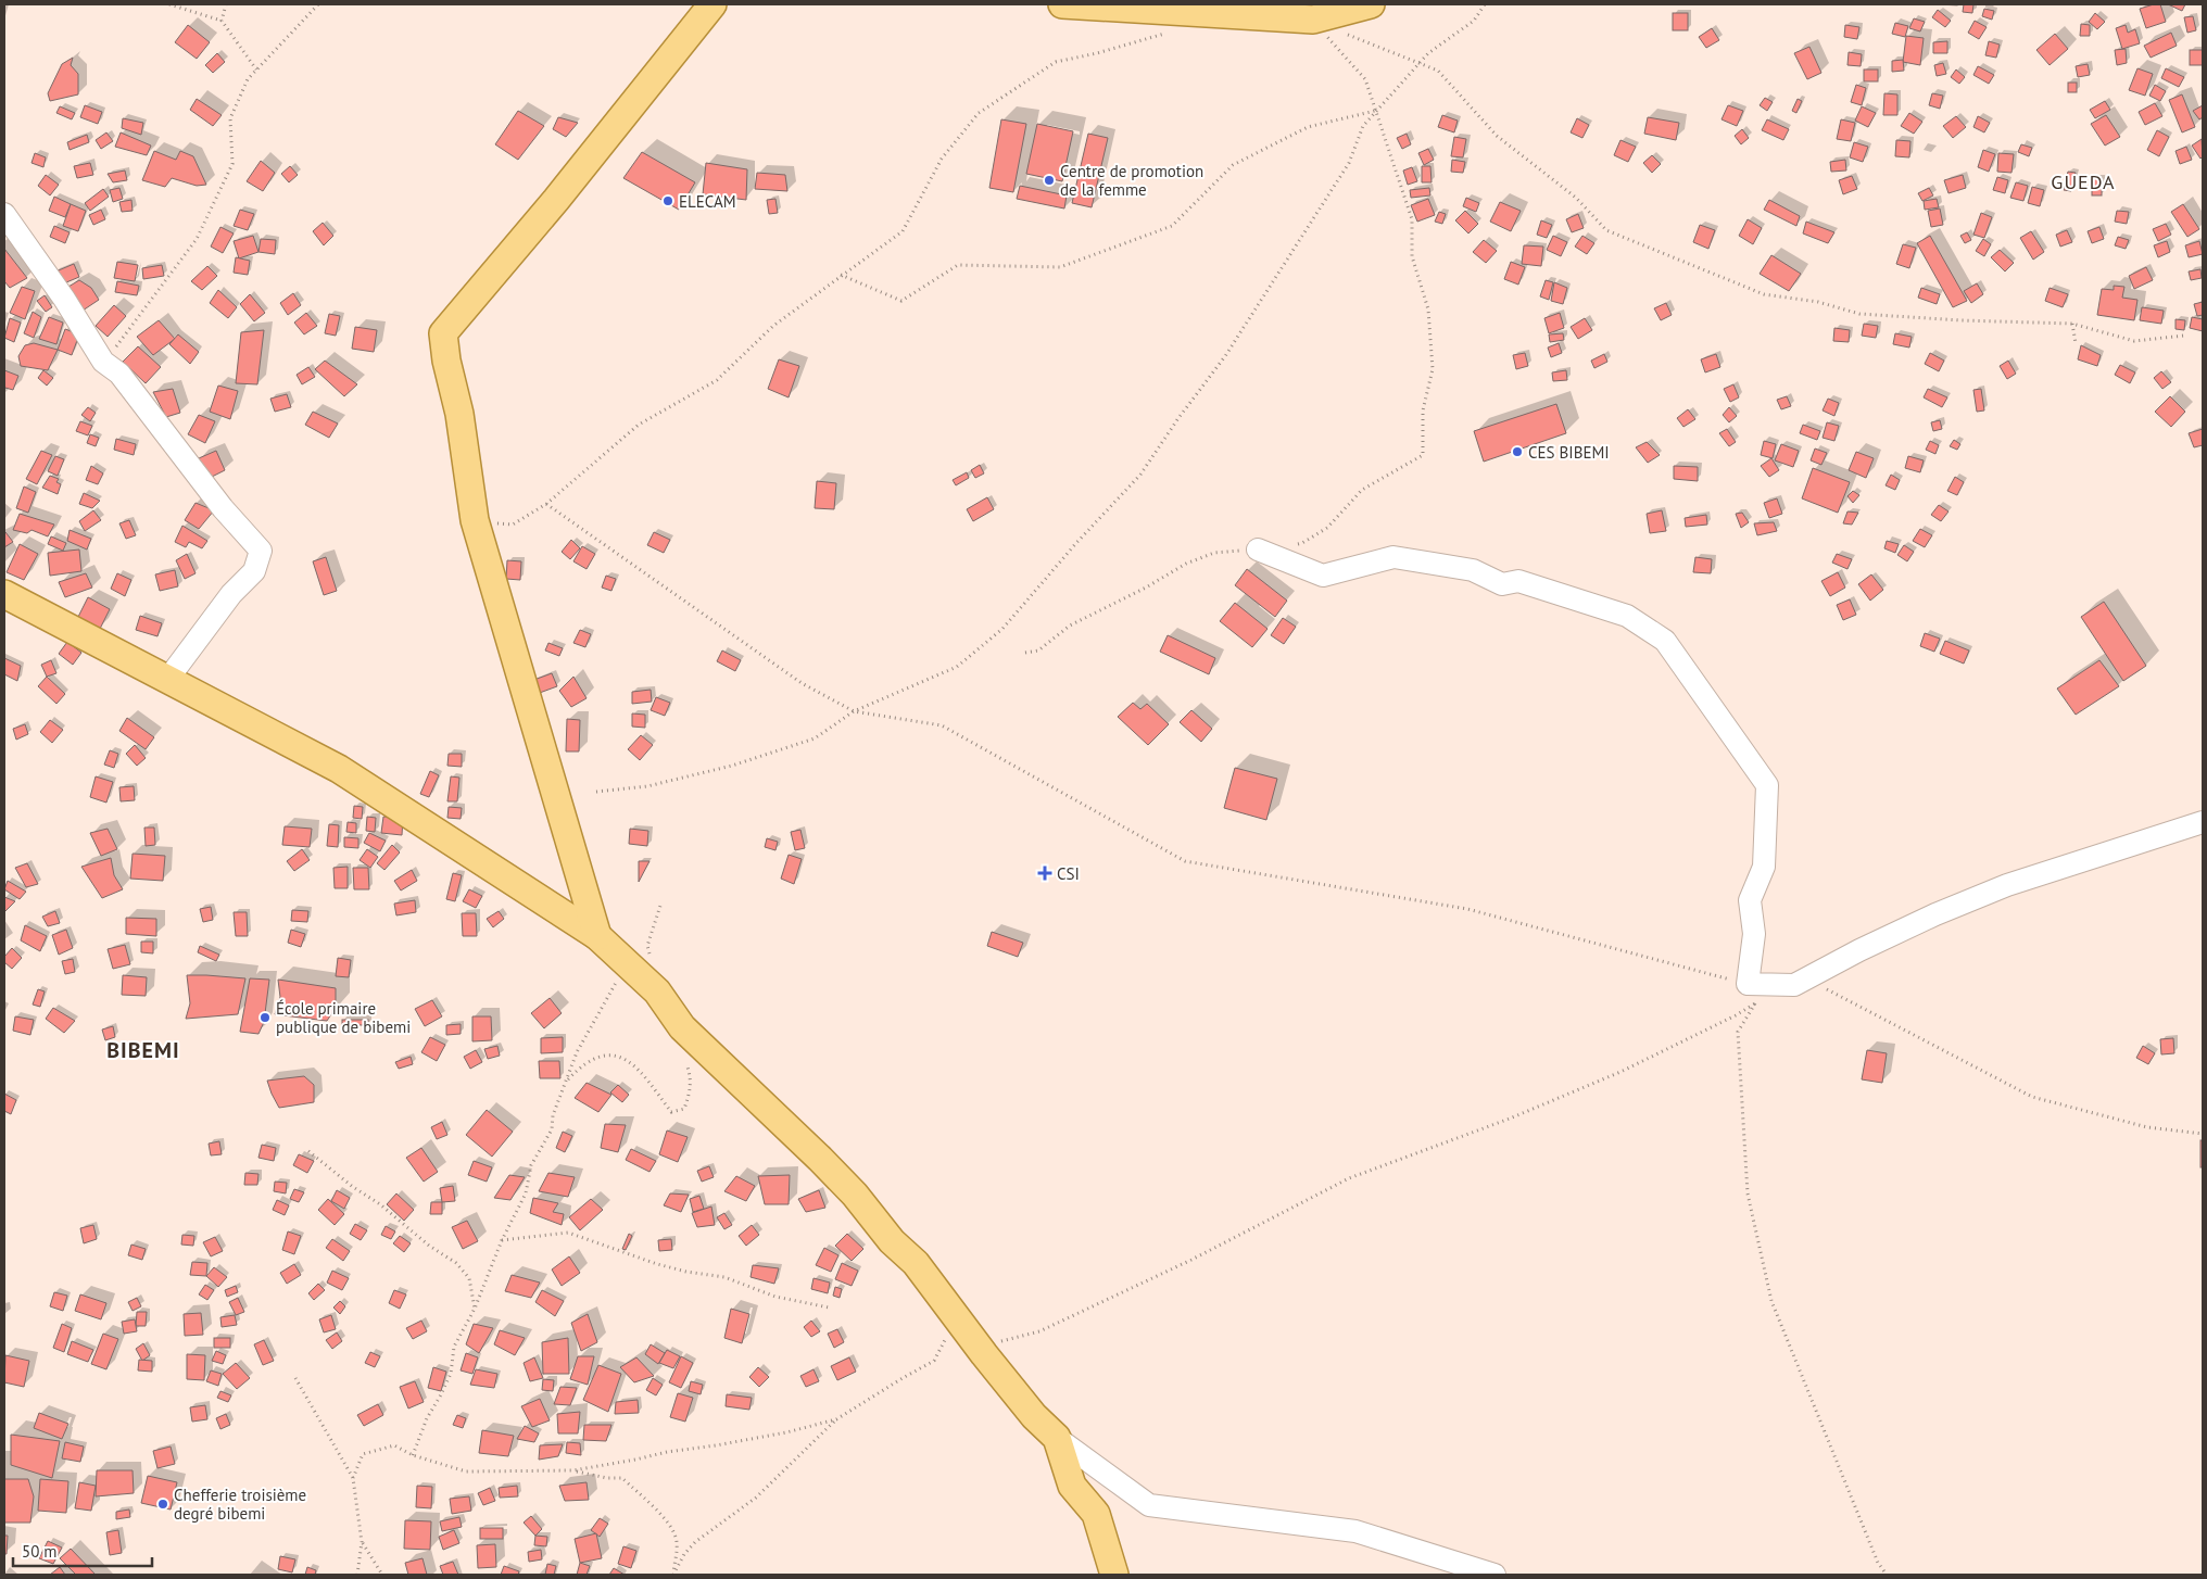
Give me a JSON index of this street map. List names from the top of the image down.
{
  "districts": ["GUEDA", "BIBEMI"],
  "places": {
    "other": [
      "Centre de promotion de la femme",
      "ELECAM",
      "CES BIBEMI",
      "École primaire publique de bibemi",
      "Chefferie troisième degré bibemi"
    ],
    "health": ["CSI"]
  },
  "scale_bar": "50 m"
}
